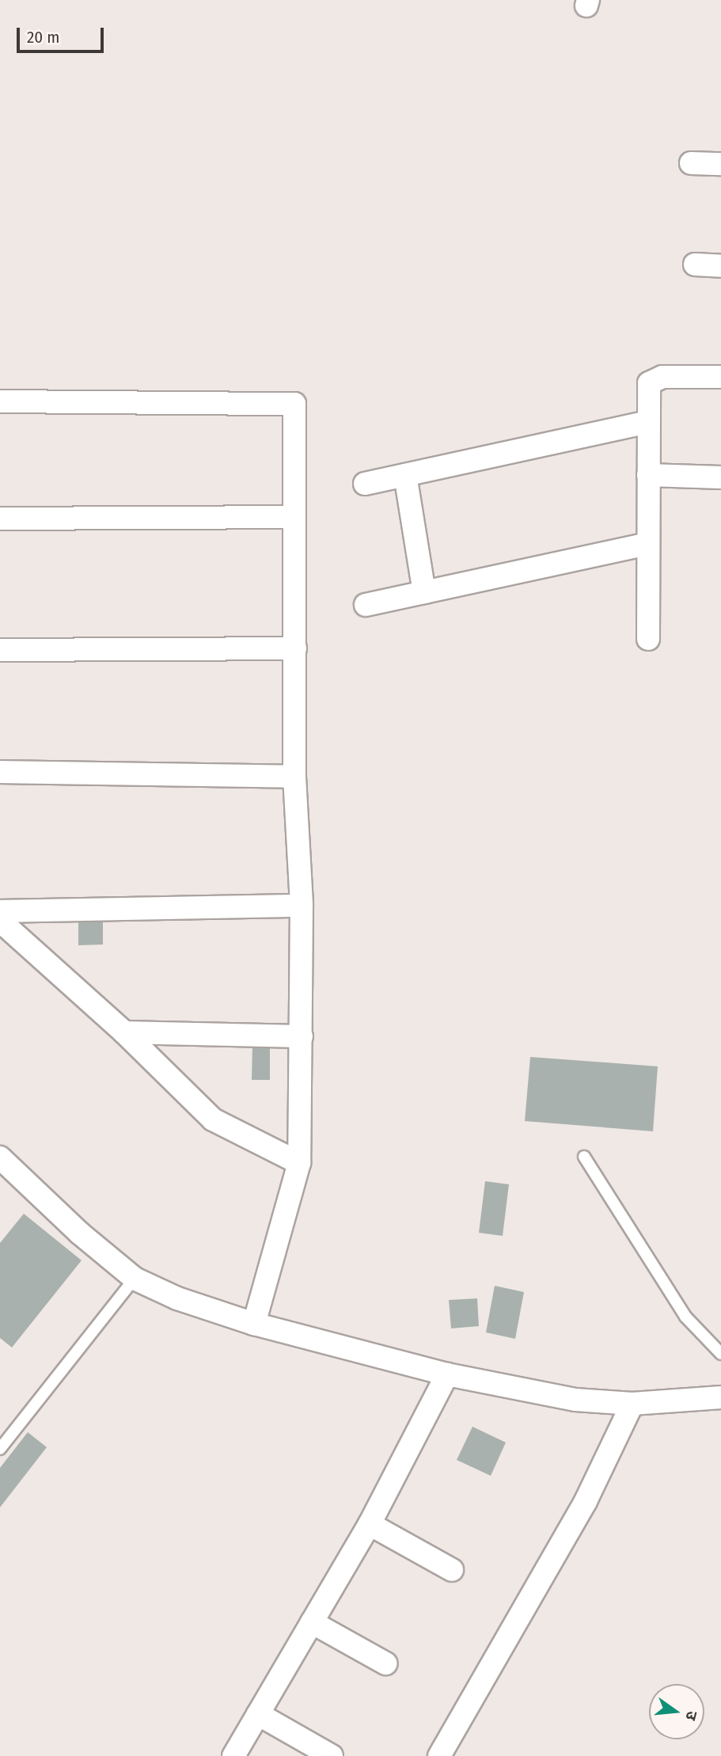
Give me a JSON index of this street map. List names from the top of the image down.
{
  "scale_bar": "20 m",
  "north": "right"
}
